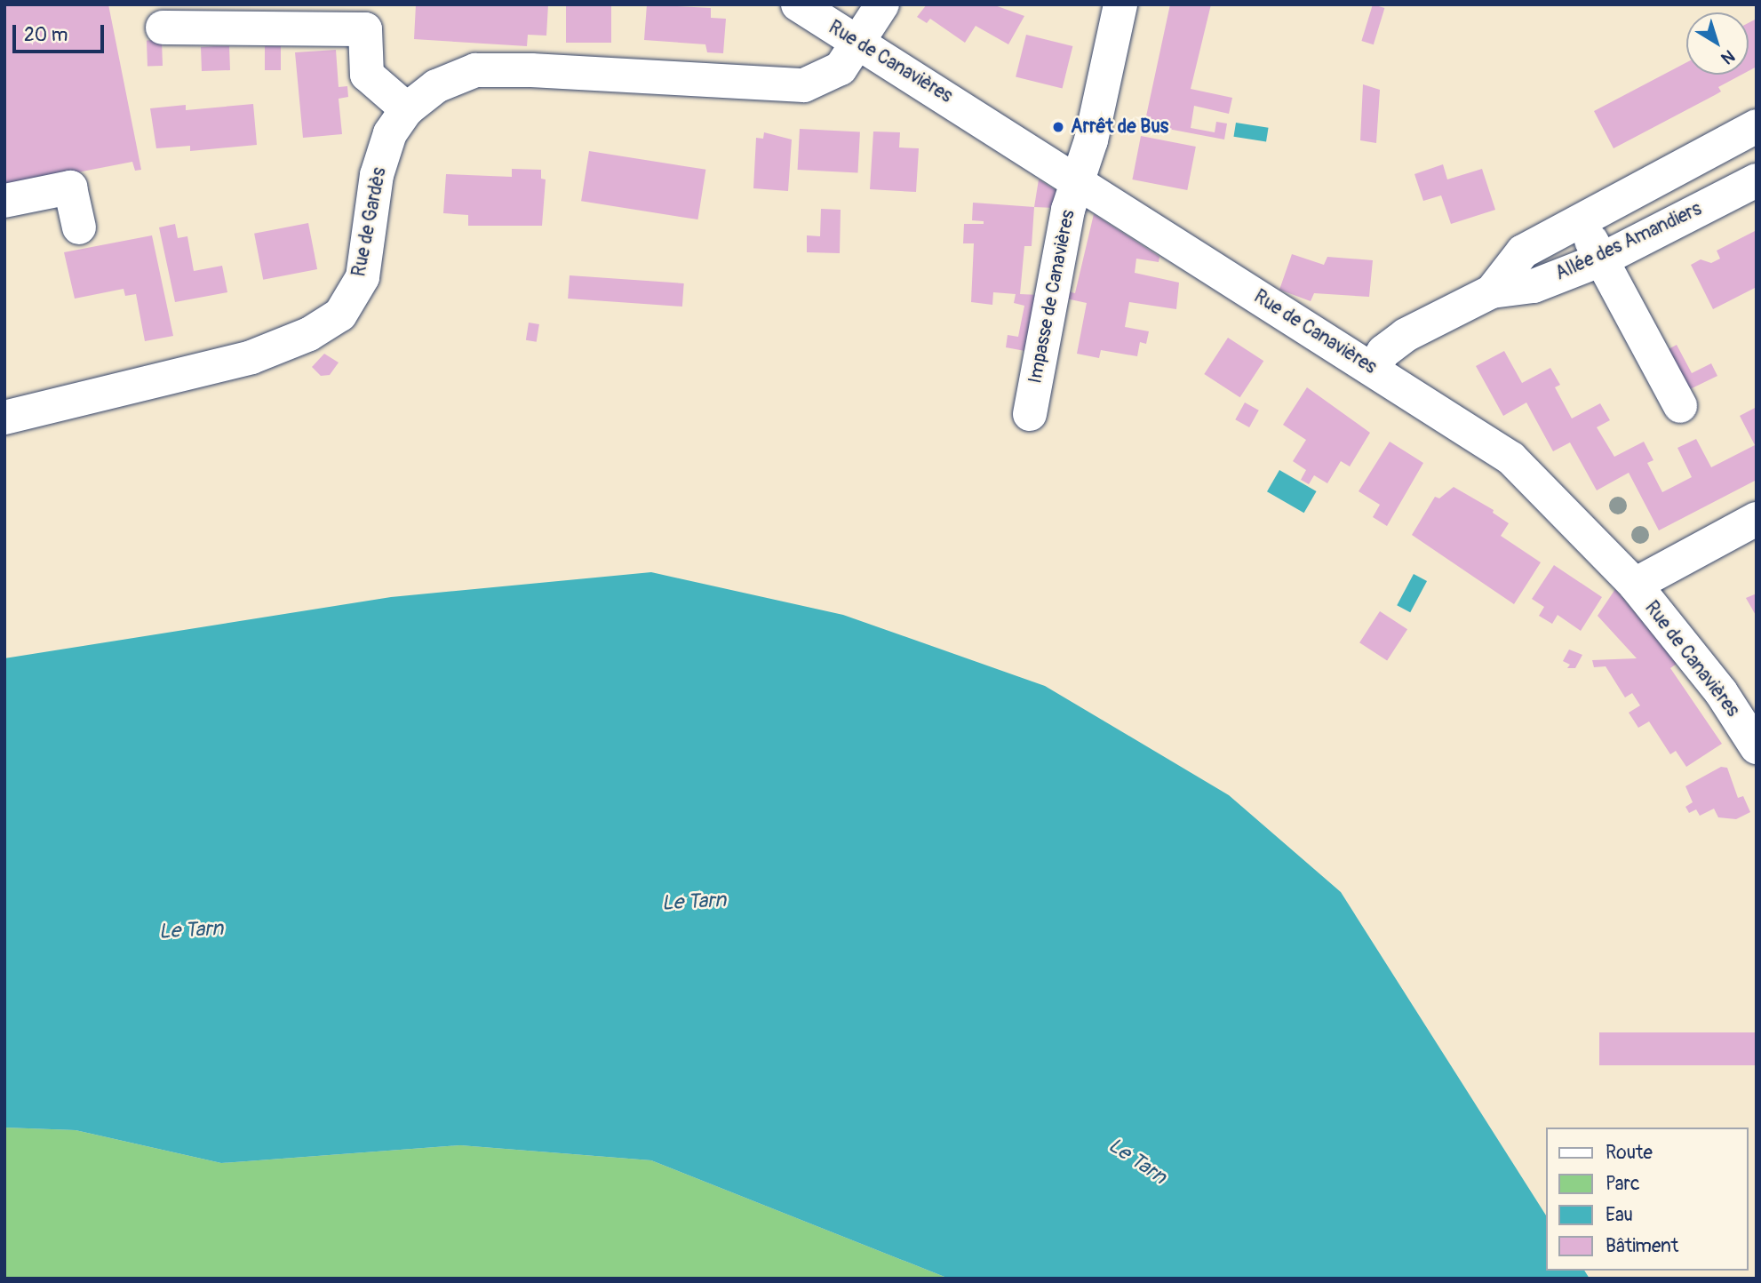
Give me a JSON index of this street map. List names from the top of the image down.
{
  "streets": {
    "street": [
      "Rue de Canavières",
      "Rue de Gardès",
      "Allée des Amandiers",
      "Impasse de Canavières"
    ]
  },
  "crossings": [
    ["Rue de Canavières", "Rue de Gardès"],
    ["Rue de Canavières", "Allée des Amandiers"],
    ["Rue de Canavières", "Impasse de Canavières"]
  ],
  "water": ["Le Tarn"],
  "places": ["Arrêt de Bus"],
  "legend": [
    "Route",
    "Parc",
    "Eau",
    "Bâtiment"
  ],
  "scale_bar": "20 m",
  "north": "bottom right"
}
